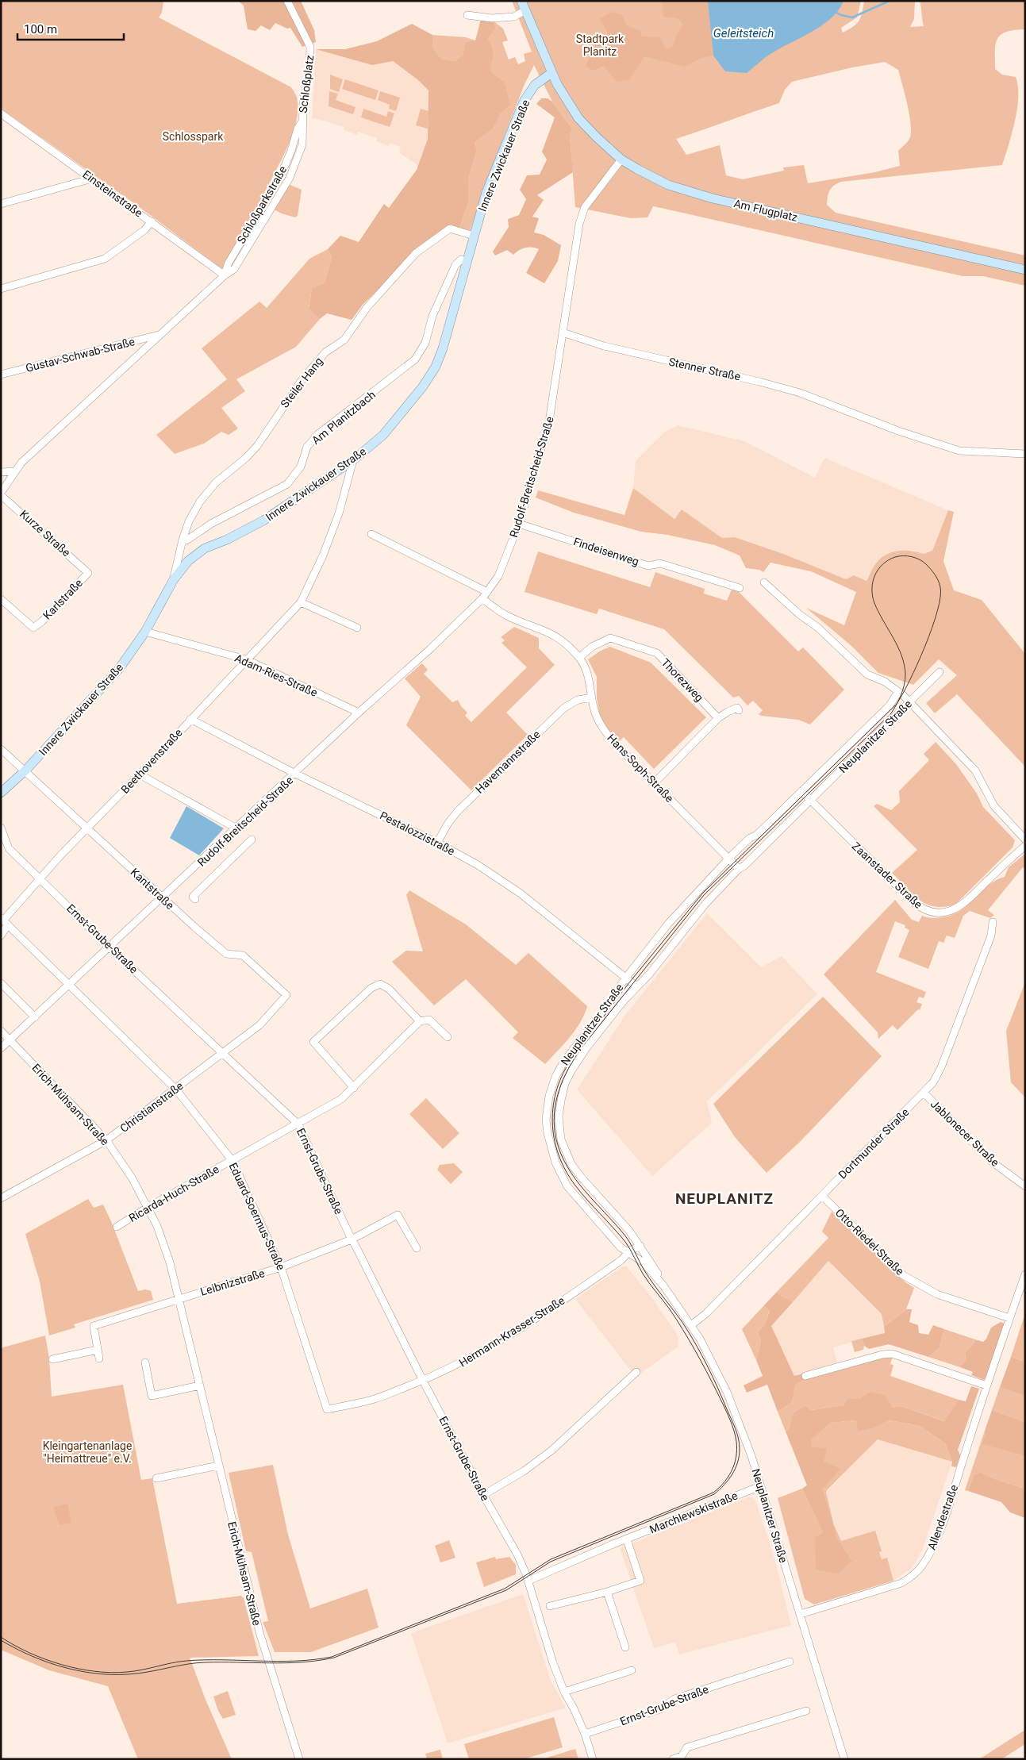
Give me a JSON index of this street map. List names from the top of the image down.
{
  "streets": {
    "main road": ["Innere Zwickauer Straße", "Am Flugplatz"],
    "street": [
      "Schloßplatz",
      "Einsteinstraße",
      "Schloßparkstraße",
      "Gustav-Schwab-Straße",
      "Stenner Straße",
      "Steiler Hang",
      "Am Planitzbach",
      "Rudolf-Breitscheid-Straße",
      "Kurze Straße",
      "Findeisenweg",
      "Karlstraße",
      "Adam-Ries-Straße",
      "Thorezweg",
      "Neuplanitzer Straße",
      "Beethovenstraße",
      "Havemannstraße",
      "Hans-Soph-Straße",
      "Pestalozzistraße",
      "Zaanstader Straße",
      "Kantstraße",
      "Ernst-Grube-Straße",
      "Erich-Mühsam-Straße",
      "Christianstraße",
      "Jablonecer Straße",
      "Dortmunder Straße",
      "Ricarda-Huch-Straße",
      "Eduard-Soermus-Straße",
      "Otto-Riedel-Straße",
      "Leibnizstraße",
      "Hermann-Krasser-Straße",
      "Marchlewskistraße",
      "Allendestraße"
    ]
  },
  "crossings": [
    ["Schloßplatz", "Schloßparkstraße"],
    ["Innere Zwickauer Straße", "Am Flugplatz"],
    ["Innere Zwickauer Straße", "Steiler Hang"],
    ["Innere Zwickauer Straße", "Am Planitzbach"],
    ["Innere Zwickauer Straße", "Adam-Ries-Straße"],
    ["Innere Zwickauer Straße", "Beethovenstraße"],
    ["Innere Zwickauer Straße", "Kantstraße"],
    ["Einsteinstraße", "Schloßparkstraße"],
    ["Schloßparkstraße", "Gustav-Schwab-Straße"],
    ["Schloßparkstraße", "Kurze Straße"],
    ["Stenner Straße", "Rudolf-Breitscheid-Straße"],
    ["Steiler Hang", "Am Planitzbach"],
    ["Rudolf-Breitscheid-Straße", "Findeisenweg"],
    ["Rudolf-Breitscheid-Straße", "Adam-Ries-Straße"],
    ["Rudolf-Breitscheid-Straße", "Hans-Soph-Straße"],
    ["Rudolf-Breitscheid-Straße", "Pestalozzistraße"],
    ["Rudolf-Breitscheid-Straße", "Kantstraße"],
    ["Rudolf-Breitscheid-Straße", "Ernst-Grube-Straße"],
    ["Rudolf-Breitscheid-Straße", "Erich-Mühsam-Straße"],
    ["Rudolf-Breitscheid-Straße", "Eduard-Soermus-Straße"],
    ["Kurze Straße", "Karlstraße"],
    ["Adam-Ries-Straße", "Beethovenstraße"],
    ["Thorezweg", "Hans-Soph-Straße"],
    ["Neuplanitzer Straße", "Hans-Soph-Straße"],
    ["Neuplanitzer Straße", "Pestalozzistraße"],
    ["Neuplanitzer Straße", "Zaanstader Straße"],
    ["Neuplanitzer Straße", "Dortmunder Straße"],
    ["Neuplanitzer Straße", "Hermann-Krasser-Straße"],
    ["Neuplanitzer Straße", "Marchlewskistraße"],
    ["Neuplanitzer Straße", "Allendestraße"],
    ["Beethovenstraße", "Pestalozzistraße"],
    ["Beethovenstraße", "Kantstraße"],
    ["Beethovenstraße", "Ernst-Grube-Straße"],
    ["Beethovenstraße", "Eduard-Soermus-Straße"],
    ["Havemannstraße", "Hans-Soph-Straße"],
    ["Havemannstraße", "Pestalozzistraße"],
    ["Kantstraße", "Christianstraße"],
    ["Ernst-Grube-Straße", "Christianstraße"],
    ["Ernst-Grube-Straße", "Ricarda-Huch-Straße"],
    ["Ernst-Grube-Straße", "Leibnizstraße"],
    ["Ernst-Grube-Straße", "Hermann-Krasser-Straße"],
    ["Ernst-Grube-Straße", "Marchlewskistraße"],
    ["Erich-Mühsam-Straße", "Christianstraße"],
    ["Erich-Mühsam-Straße", "Ricarda-Huch-Straße"],
    ["Erich-Mühsam-Straße", "Leibnizstraße"],
    ["Christianstraße", "Eduard-Soermus-Straße"],
    ["Jablonecer Straße", "Dortmunder Straße"],
    ["Dortmunder Straße", "Otto-Riedel-Straße"],
    ["Ricarda-Huch-Straße", "Eduard-Soermus-Straße"],
    ["Eduard-Soermus-Straße", "Leibnizstraße"],
    ["Eduard-Soermus-Straße", "Hermann-Krasser-Straße"],
    ["Otto-Riedel-Straße", "Allendestraße"]
  ],
  "districts": ["NEUPLANITZ"],
  "water": ["Geleitsteich"],
  "parks": ["Stadtpark Planitz", "Schlosspark", "Kleingartenanlage \"Heimattreue\" e.V."],
  "scale_bar": "100 m"
}
